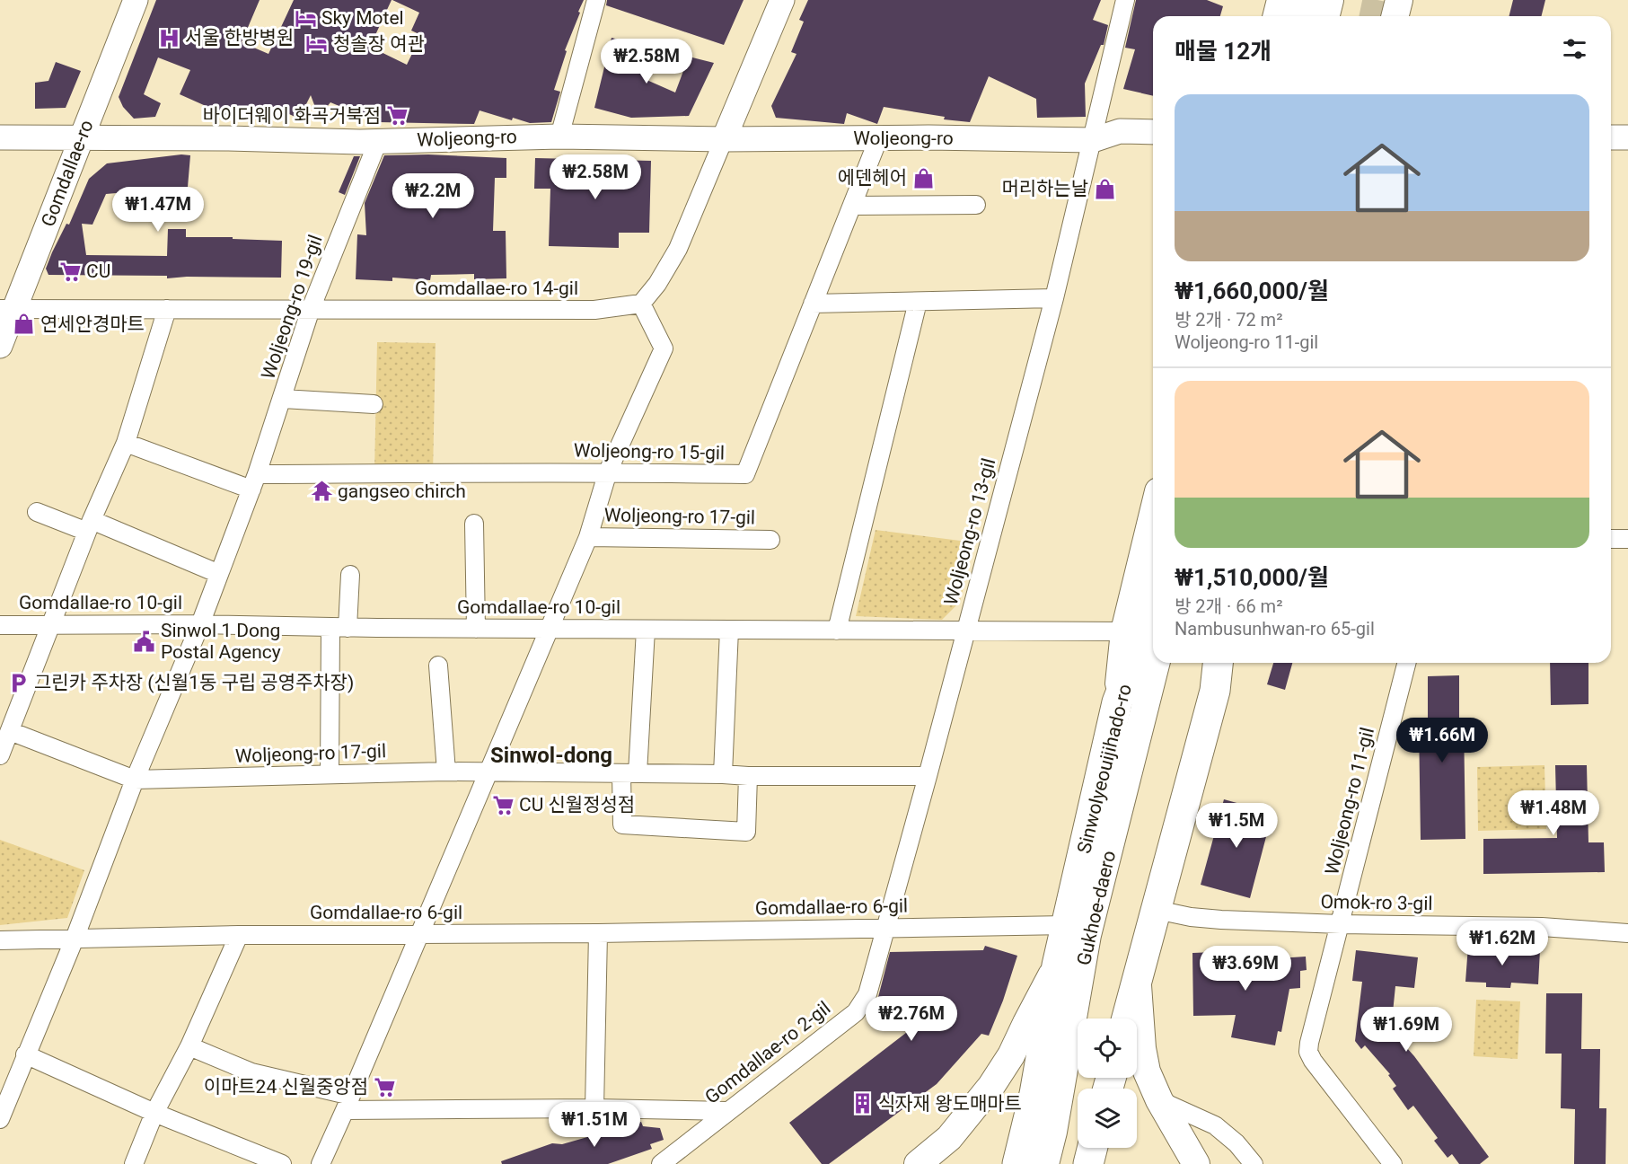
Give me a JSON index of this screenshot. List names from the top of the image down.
{
  "streets": {
    "highway": ["Sinwolyeouijihado-ro"],
    "main road": ["Gukhoe-daero"],
    "street": [
      "Woljeong-ro",
      "Gomdallae-ro",
      "Gomdallae-ro 14-gil",
      "Woljeong-ro 19-gil",
      "Woljeong-ro 15-gil",
      "Woljeong-ro 17-gil",
      "Woljeong-ro 13-gil",
      "Gomdallae-ro 10-gil",
      "Woljeong-ro 11-gil",
      "Omok-ro 3-gil",
      "Gomdallae-ro 6-gil",
      "Gomdallae-ro 2-gil"
    ]
  },
  "crossings": [
    ["Woljeong-ro", "Gomdallae-ro"],
    ["Woljeong-ro", "Woljeong-ro 19-gil"],
    ["Woljeong-ro", "Woljeong-ro 15-gil"],
    ["Woljeong-ro", "Woljeong-ro 13-gil"],
    ["Gomdallae-ro", "Gomdallae-ro 14-gil"],
    ["Gomdallae-ro 14-gil", "Woljeong-ro 19-gil"],
    ["Gomdallae-ro 14-gil", "Woljeong-ro 17-gil"],
    ["Woljeong-ro 19-gil", "Woljeong-ro 15-gil"],
    ["Woljeong-ro 19-gil", "Woljeong-ro 17-gil"],
    ["Woljeong-ro 19-gil", "Gomdallae-ro 10-gil"],
    ["Woljeong-ro 19-gil", "Gomdallae-ro 6-gil"],
    ["Woljeong-ro 15-gil", "Woljeong-ro 17-gil"],
    ["Woljeong-ro 17-gil", "Gomdallae-ro 10-gil"],
    ["Woljeong-ro 17-gil", "Gomdallae-ro 6-gil"],
    ["Woljeong-ro 13-gil", "Gomdallae-ro 10-gil"],
    ["Woljeong-ro 13-gil", "Gomdallae-ro 6-gil"],
    ["Woljeong-ro 13-gil", "Gomdallae-ro 2-gil"],
    ["Sinwolyeouijihado-ro", "Gomdallae-ro 6-gil"],
    ["Woljeong-ro 11-gil", "Omok-ro 3-gil"],
    ["Gomdallae-ro 6-gil", "Gomdallae-ro 2-gil"]
  ],
  "districts": ["Sinwol-dong"],
  "places": {
    "hotel": ["Sky Motel", "청솔장 여관"],
    "hospital": ["서울 한방병원"],
    "supermarket": [
      "바이더웨이 화곡거북점",
      "CU",
      "CU 신월정성점",
      "이마트24 신월중앙점"
    ],
    "shop": ["에덴헤어", "머리하는날", "연세안경마트"],
    "temple": ["gangseo chirch"],
    "public building": ["Sinwol 1 Dong Postal Agency"],
    "parking": ["그린카 주차장 (신월1동 구립 공영주차장)"],
    "building": ["식자재 왕도매마트"]
  },
  "page": {
    "heading": "매물 12개",
    "price": [
      "₩2.58M",
      "₩2.58M",
      "₩2.2M",
      "₩1.47M",
      "₩1.66M",
      "₩1.48M",
      "₩1.5M",
      "₩1.62M",
      "₩3.69M",
      "₩2.76M",
      "₩1.69M",
      "₩1.51M"
    ],
    "list": [
      {
        "name": "₩1,660,000/월",
        "note": "방 2개 · 72 m² · Woljeong-ro 11-gil"
      },
      {
        "name": "₩1,510,000/월",
        "note": "방 2개 · 66 m² · Nambusunhwan-ro 65-gil"
      }
    ]
  }
}
